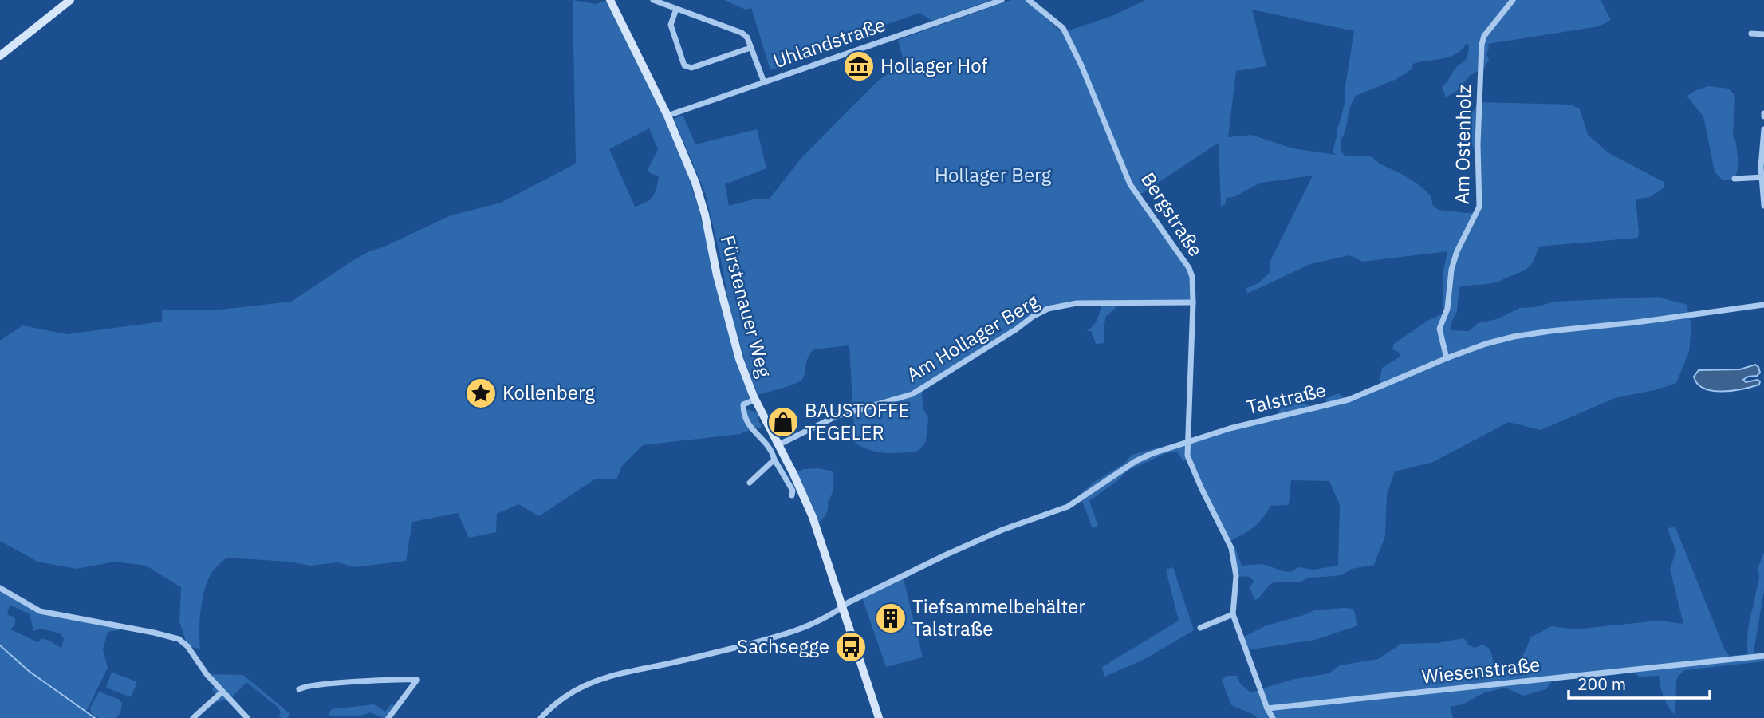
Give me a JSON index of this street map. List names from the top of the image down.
{
  "streets": {
    "street": [
      "Uhlandstraße",
      "Am Ostenholz",
      "Bergstraße",
      "Fürstenauer Weg",
      "Am Hollager Berg",
      "Talstraße",
      "Wiesenstraße"
    ]
  },
  "crossings": [
    ["Uhlandstraße", "Fürstenauer Weg"],
    ["Am Ostenholz", "Talstraße"],
    ["Bergstraße", "Am Hollager Berg"],
    ["Bergstraße", "Talstraße"],
    ["Fürstenauer Weg", "Am Hollager Berg"],
    ["Fürstenauer Weg", "Talstraße"]
  ],
  "parks": ["Hollager Berg"],
  "places": {
    "museum": ["Hollager Hof"],
    "place": ["Kollenberg"],
    "shop": ["BAUSTOFFE TEGELER"],
    "building": ["Tiefsammelbehälter Talstraße"],
    "bus stop": ["Sachsegge"]
  },
  "scale_bar": "200 m"
}
